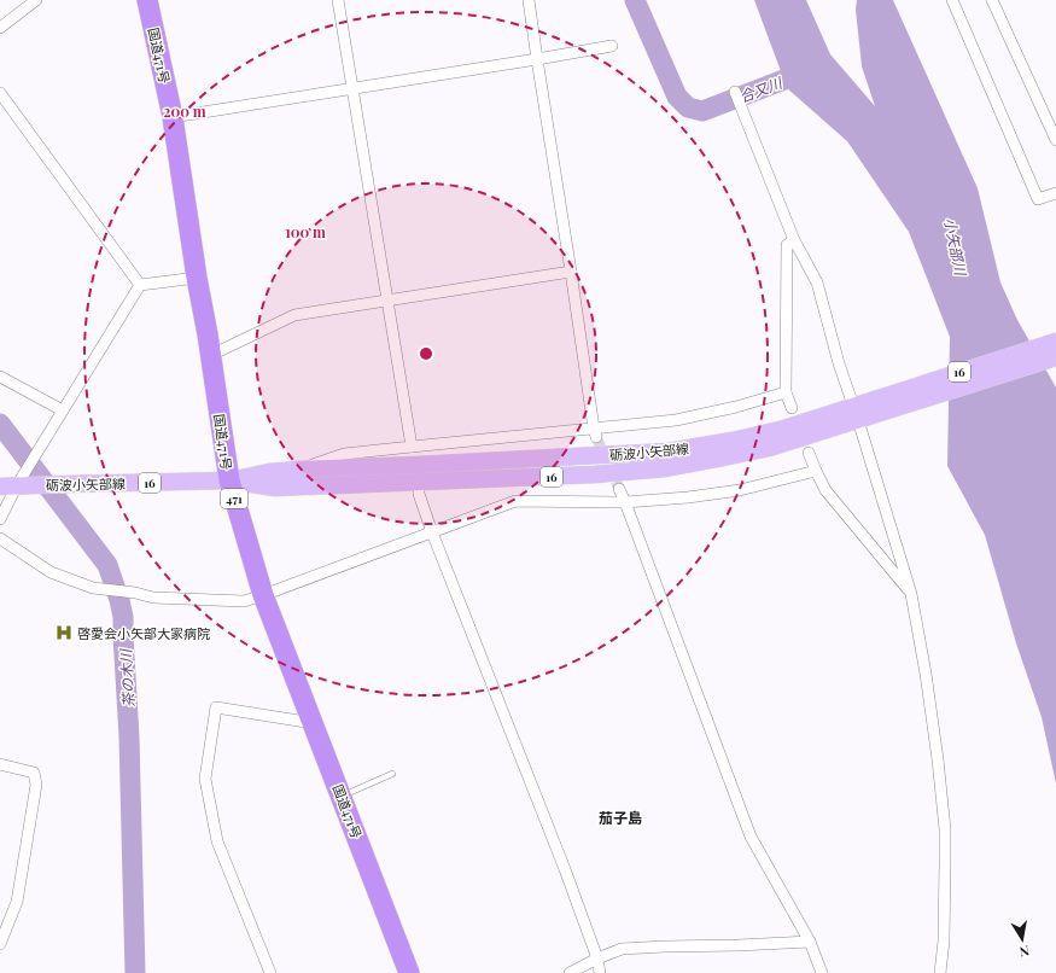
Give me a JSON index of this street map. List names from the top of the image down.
{
  "streets": {
    "highway": ["国道471号", "471"],
    "main road": ["16", "砺波小矢部線"]
  },
  "crossings": [
    ["国道471号", "砺波小矢部線"]
  ],
  "districts": ["茄子島"],
  "water": ["合又川", "小矢部川", "茶の木川"],
  "places": {
    "hospital": ["啓愛会小矢部大家病院"]
  },
  "north": "bottom",
  "rings": ["200 m", "100 m"]
}
